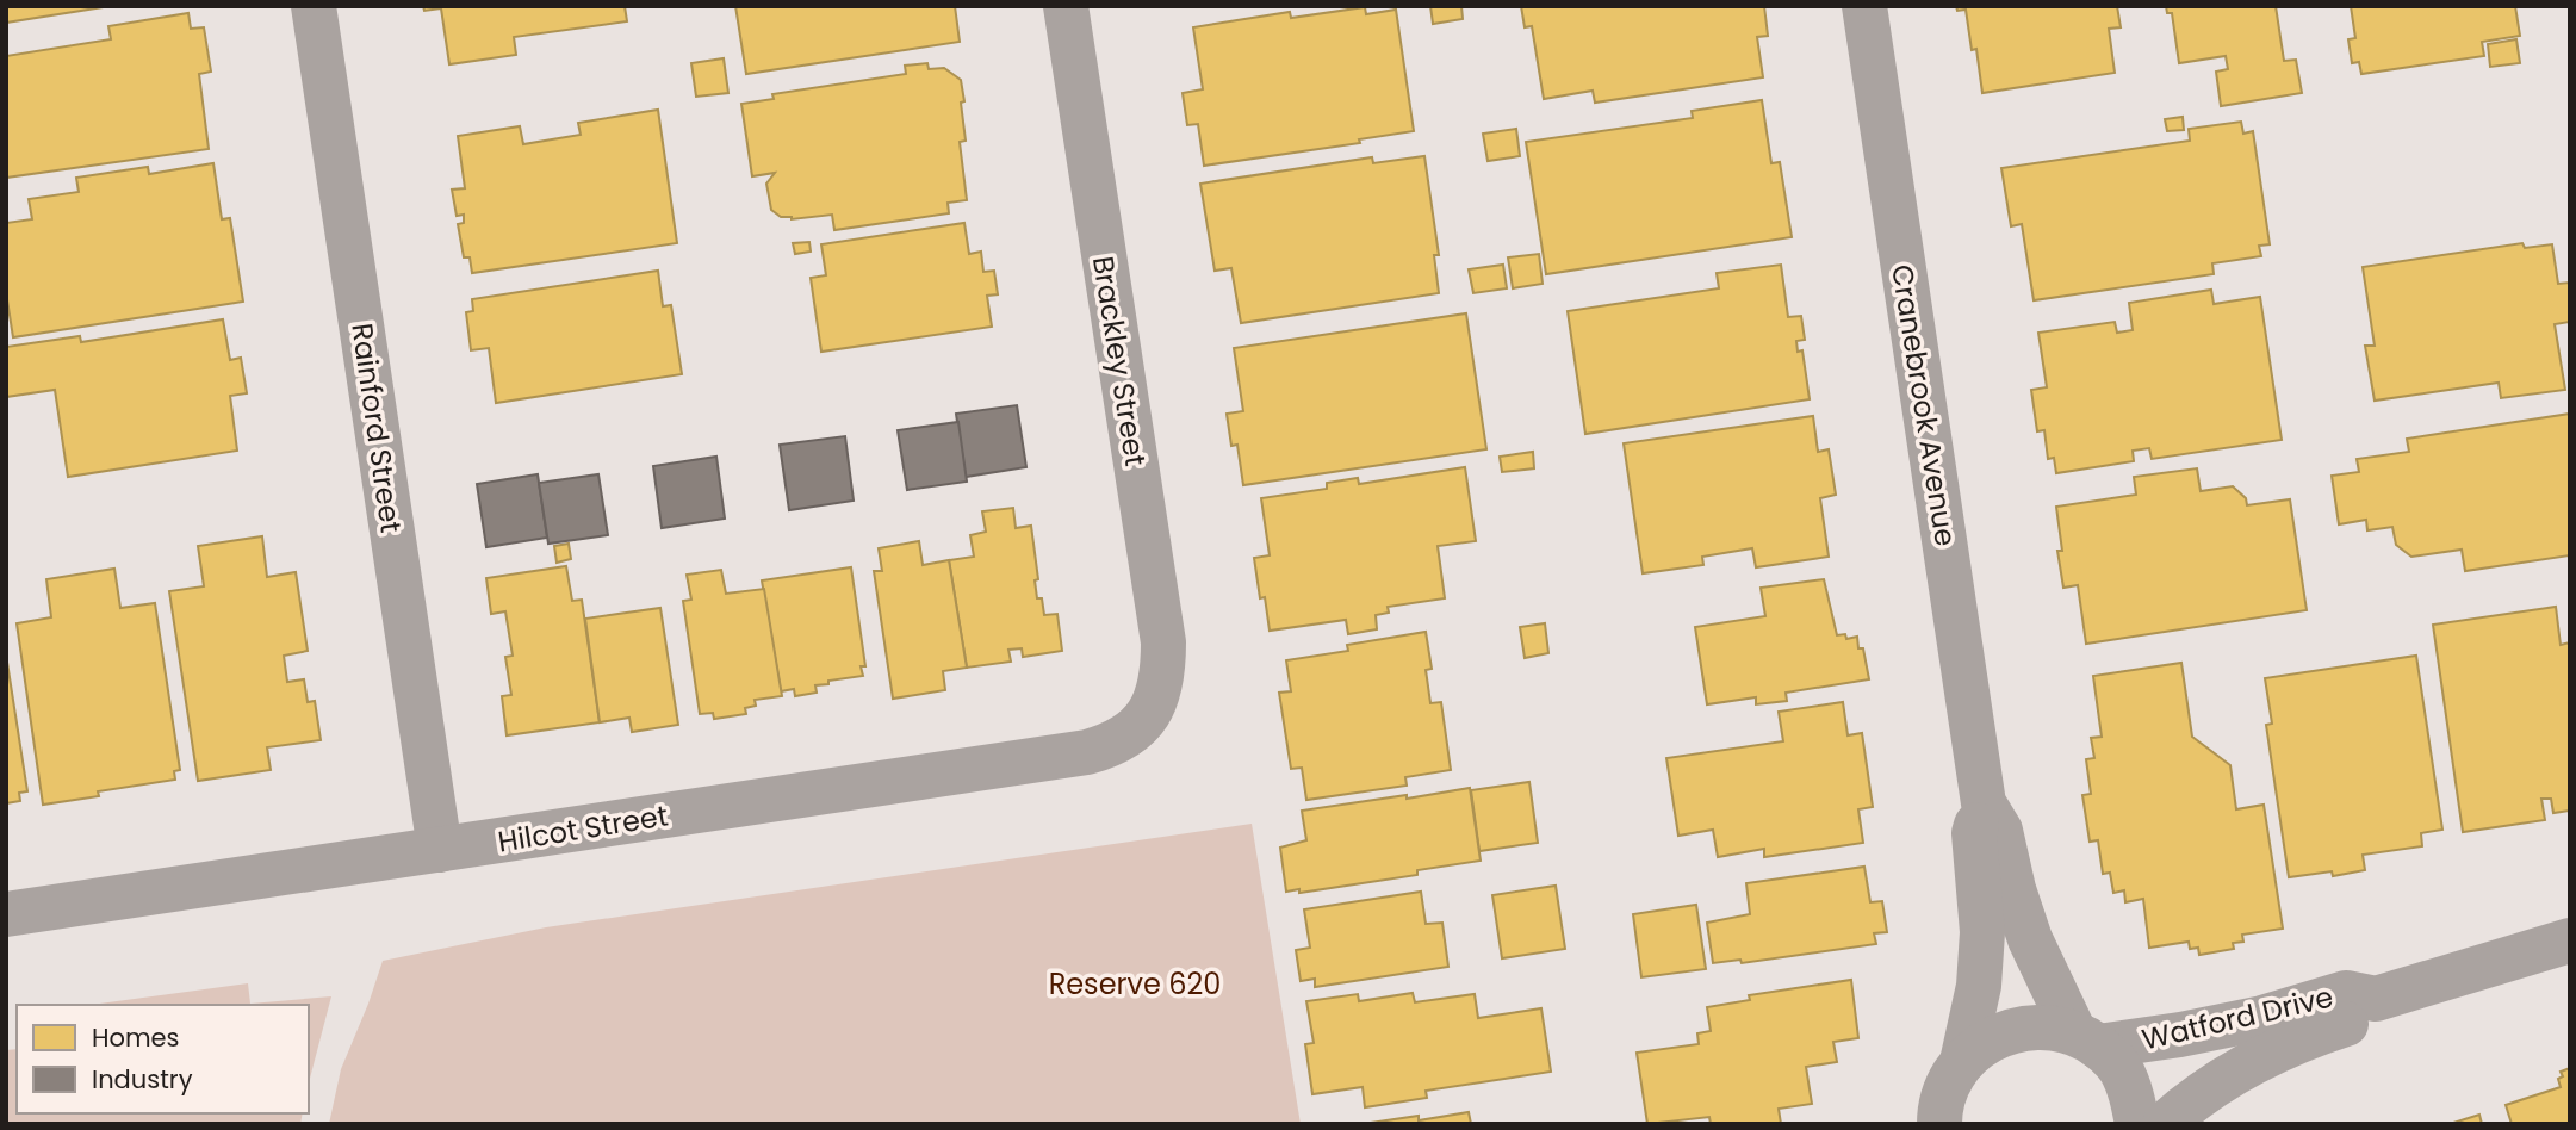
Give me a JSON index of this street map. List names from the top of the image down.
{
  "streets": {
    "street": [
      "Brackley Street",
      "Cranebrook Avenue",
      "Rainford Street",
      "Hilcot Street",
      "Watford Drive"
    ]
  },
  "crossings": [
    ["Brackley Street", "Hilcot Street"],
    ["Cranebrook Avenue", "Watford Drive"],
    ["Rainford Street", "Hilcot Street"]
  ],
  "parks": ["Reserve 620"],
  "legend": ["Homes", "Industry"]
}
